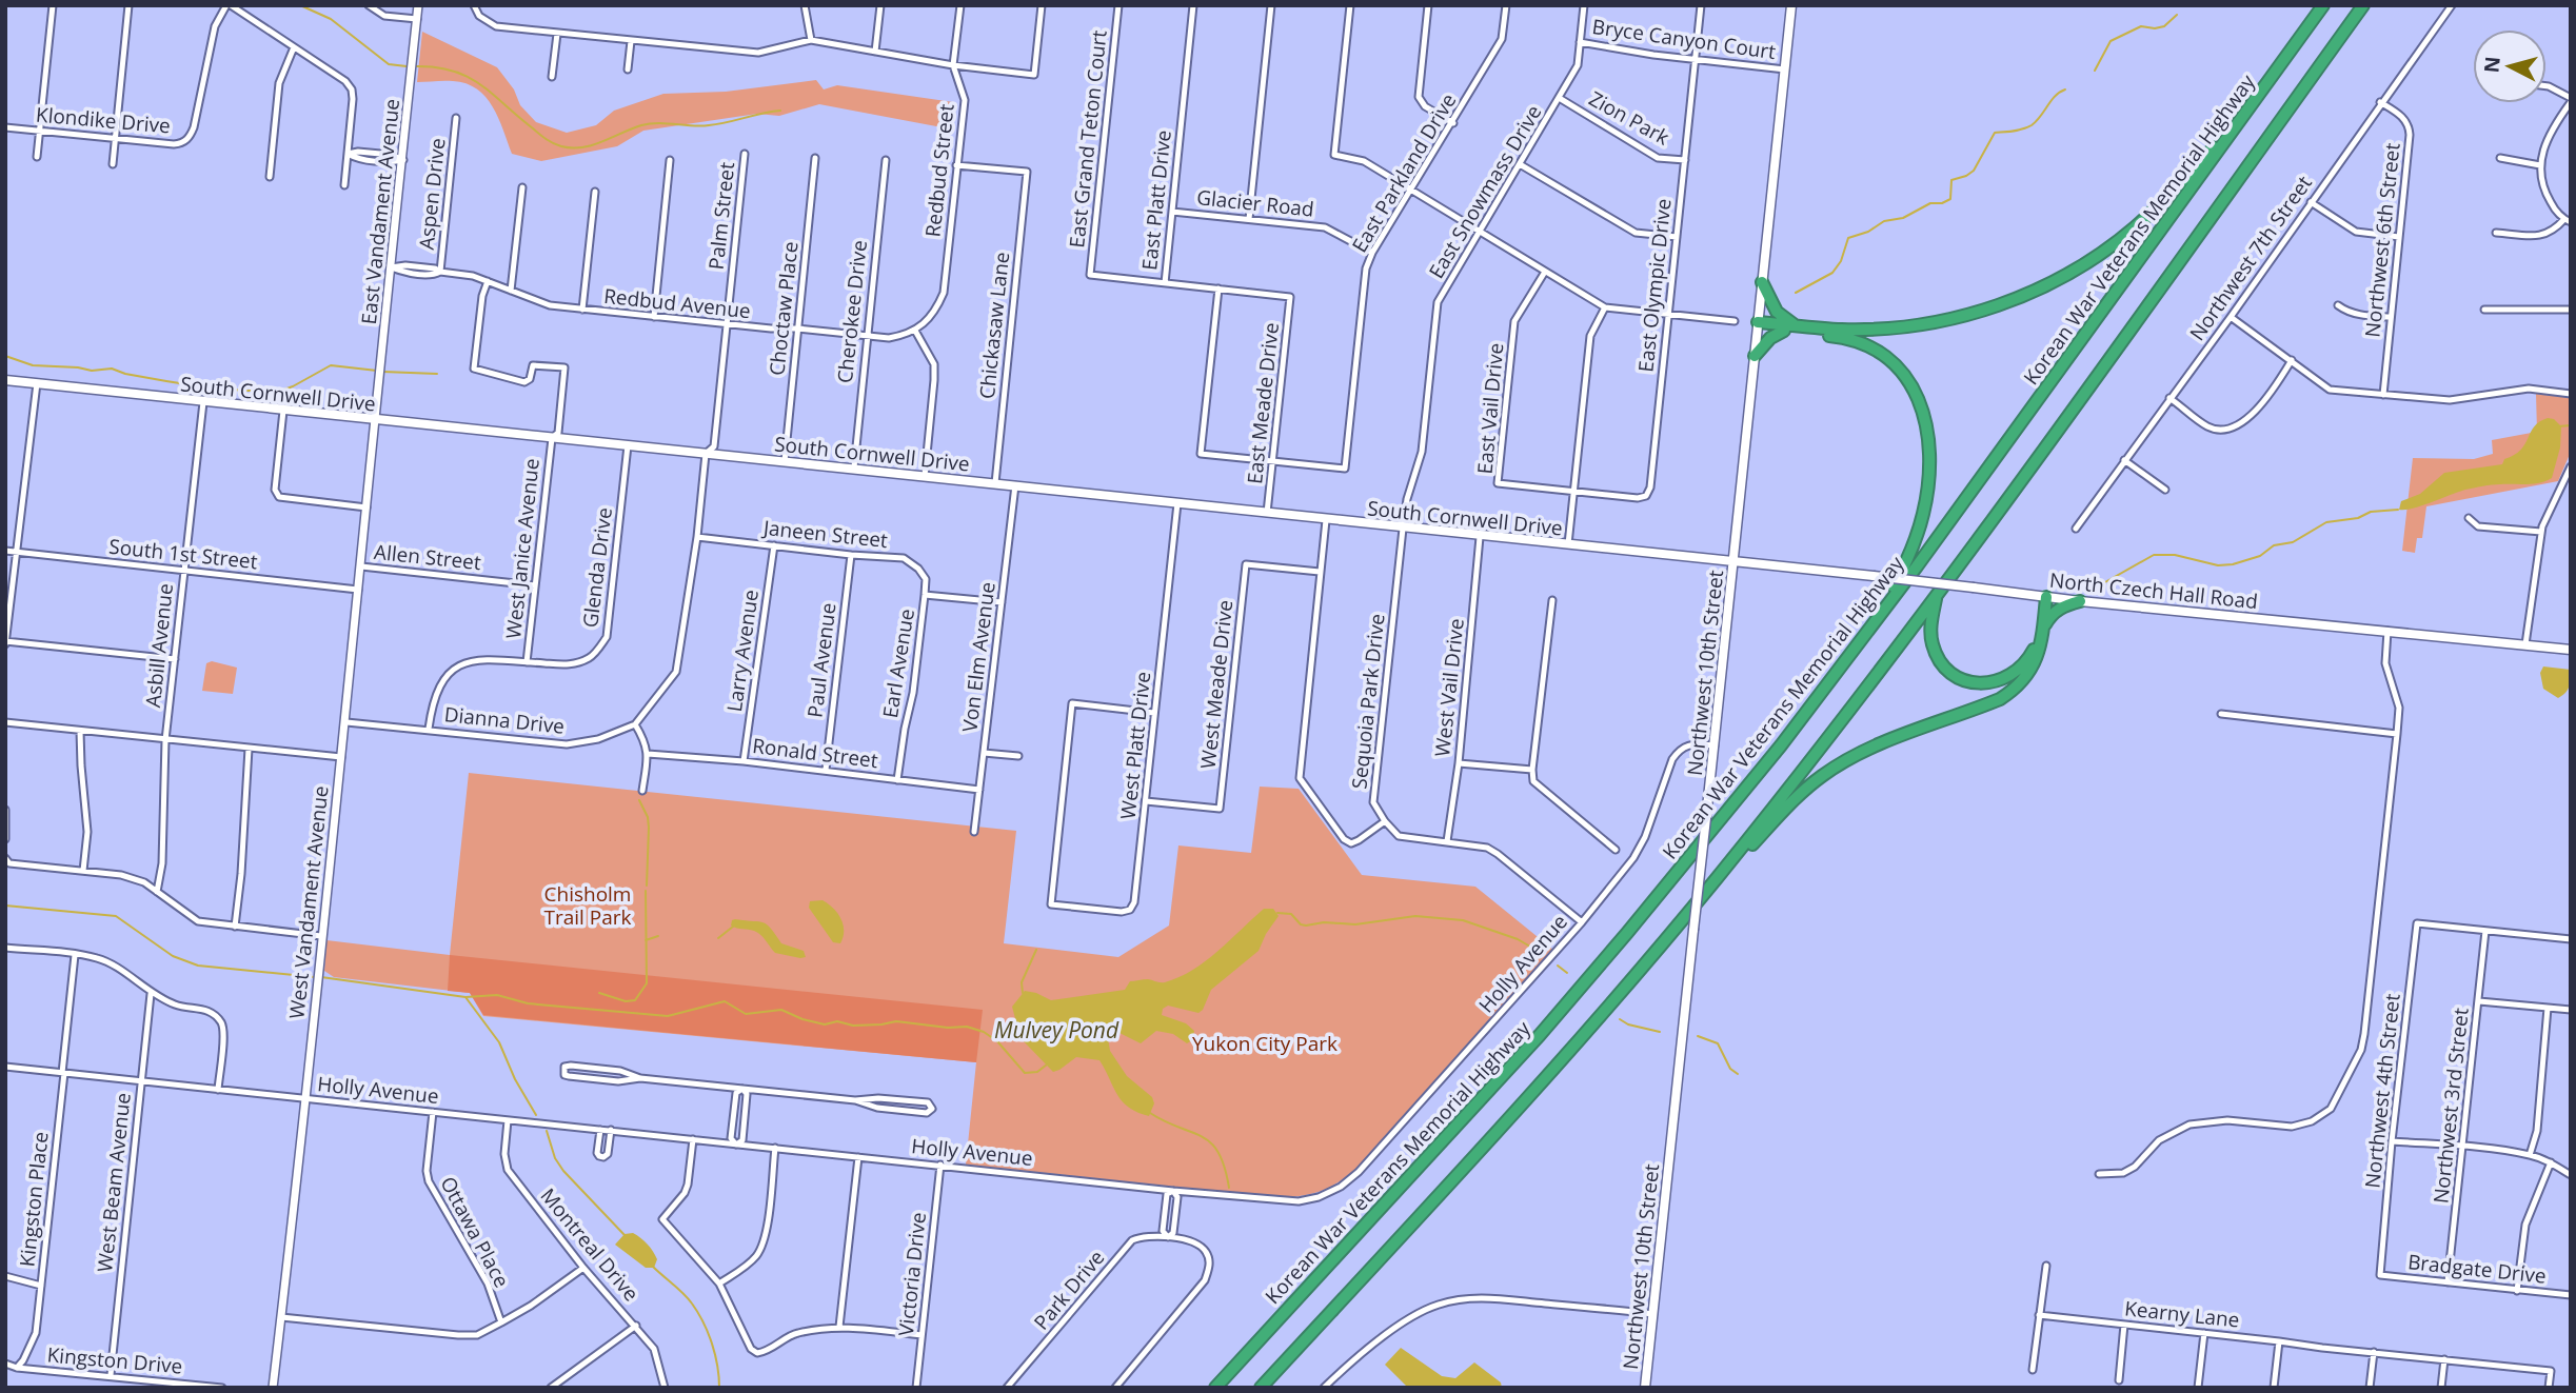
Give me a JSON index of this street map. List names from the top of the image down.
{
  "streets": {
    "highway": ["Korean War Veterans Memorial Highway"],
    "main road": ["South Cornwell Drive", "North Czech Hall Road", "Northwest 10th Street"],
    "street": [
      "Bryce Canyon Court",
      "Zion Park",
      "Klondike Drive",
      "East Grand Teton Court",
      "Redbud Street",
      "East Parkland Drive",
      "East Snowmass Drive",
      "Aspen Drive",
      "East Platt Drive",
      "Glacier Road",
      "East Vandament Avenue",
      "Palm Street",
      "Northwest 6th Street",
      "Northwest 7th Street",
      "East Olympic Drive",
      "Redbud Avenue",
      "Choctaw Place",
      "Cherokee Drive",
      "Chickasaw Lane",
      "East Meade Drive",
      "East Vail Drive",
      "Janeen Street",
      "West Janice Avenue",
      "South 1st Street",
      "Allen Street",
      "Glenda Drive",
      "Asbill Avenue",
      "Larry Avenue",
      "Von Elm Avenue",
      "Paul Avenue",
      "Earl Avenue",
      "West Meade Drive",
      "West Vail Drive",
      "Sequoia Park Drive",
      "Dianna Drive",
      "West Platt Drive",
      "Ronald Street",
      "West Vandament Avenue",
      "Holly Avenue",
      "Northwest 4th Street",
      "Northwest 3rd Street",
      "West Beam Avenue",
      "Kingston Place",
      "Ottawa Place",
      "Montreal Drive",
      "Bradgate Drive",
      "Victoria Drive",
      "Park Drive",
      "Kearny Lane",
      "Kingston Drive"
    ]
  },
  "crossings": [
    ["Bryce Canyon Court", "East Snowmass Drive"],
    ["Bryce Canyon Court", "East Olympic Drive"],
    ["Bryce Canyon Court", "Northwest 10th Street"],
    ["Zion Park", "East Snowmass Drive"],
    ["Zion Park", "East Olympic Drive"],
    ["East Grand Teton Court", "East Platt Drive"],
    ["Redbud Street", "Redbud Avenue"],
    ["Redbud Street", "Chickasaw Lane"],
    ["East Parkland Drive", "Glacier Road"],
    ["East Parkland Drive", "East Meade Drive"],
    ["East Snowmass Drive", "South Cornwell Drive"],
    ["East Snowmass Drive", "Sequoia Park Drive"],
    ["Aspen Drive", "Redbud Avenue"],
    ["East Platt Drive", "Glacier Road"],
    ["East Platt Drive", "East Meade Drive"],
    ["East Vandament Avenue", "Redbud Avenue"],
    ["East Vandament Avenue", "South Cornwell Drive"],
    ["East Vandament Avenue", "West Vandament Avenue"],
    ["Palm Street", "Redbud Avenue"],
    ["Palm Street", "South Cornwell Drive"],
    ["Northwest 6th Street", "Northwest 7th Street"],
    ["East Olympic Drive", "East Vail Drive"],
    ["Redbud Avenue", "Choctaw Place"],
    ["Redbud Avenue", "Cherokee Drive"],
    ["Redbud Avenue", "West Janice Avenue"],
    ["Choctaw Place", "South Cornwell Drive"],
    ["Cherokee Drive", "South Cornwell Drive"],
    ["Chickasaw Lane", "South Cornwell Drive"],
    ["South Cornwell Drive", "East Meade Drive"],
    ["South Cornwell Drive", "West Janice Avenue"],
    ["South Cornwell Drive", "Glenda Drive"],
    ["South Cornwell Drive", "North Czech Hall Road"],
    ["South Cornwell Drive", "Asbill Avenue"],
    ["South Cornwell Drive", "Von Elm Avenue"],
    ["South Cornwell Drive", "Northwest 10th Street"],
    ["South Cornwell Drive", "West Vail Drive"],
    ["South Cornwell Drive", "Sequoia Park Drive"],
    ["South Cornwell Drive", "West Platt Drive"],
    ["South Cornwell Drive", "West Vandament Avenue"],
    ["Janeen Street", "Larry Avenue"],
    ["Janeen Street", "Paul Avenue"],
    ["Janeen Street", "Earl Avenue"],
    ["West Janice Avenue", "Allen Street"],
    ["West Janice Avenue", "Glenda Drive"],
    ["South 1st Street", "Asbill Avenue"],
    ["South 1st Street", "West Vandament Avenue"],
    ["Allen Street", "West Vandament Avenue"],
    ["Glenda Drive", "Dianna Drive"],
    ["North Czech Hall Road", "Northwest 10th Street"],
    ["Larry Avenue", "Ronald Street"],
    ["Von Elm Avenue", "Ronald Street"],
    ["Paul Avenue", "Ronald Street"],
    ["Earl Avenue", "Ronald Street"],
    ["Northwest 10th Street", "Holly Avenue"],
    ["West Meade Drive", "West Platt Drive"],
    ["Dianna Drive", "West Vandament Avenue"],
    ["West Vandament Avenue", "Holly Avenue"],
    ["Holly Avenue", "West Beam Avenue"],
    ["Holly Avenue", "Kingston Place"],
    ["Holly Avenue", "Ottawa Place"],
    ["Holly Avenue", "Montreal Drive"],
    ["Holly Avenue", "Victoria Drive"],
    ["Northwest 4th Street", "Northwest 3rd Street"],
    ["Northwest 4th Street", "Bradgate Drive"],
    ["Northwest 3rd Street", "Bradgate Drive"],
    ["West Beam Avenue", "Kingston Drive"],
    ["Kingston Place", "Kingston Drive"]
  ],
  "water": ["Mulvey Pond"],
  "parks": ["Chisholm Trail Park", "Yukon City Park"],
  "north": "left"
}
